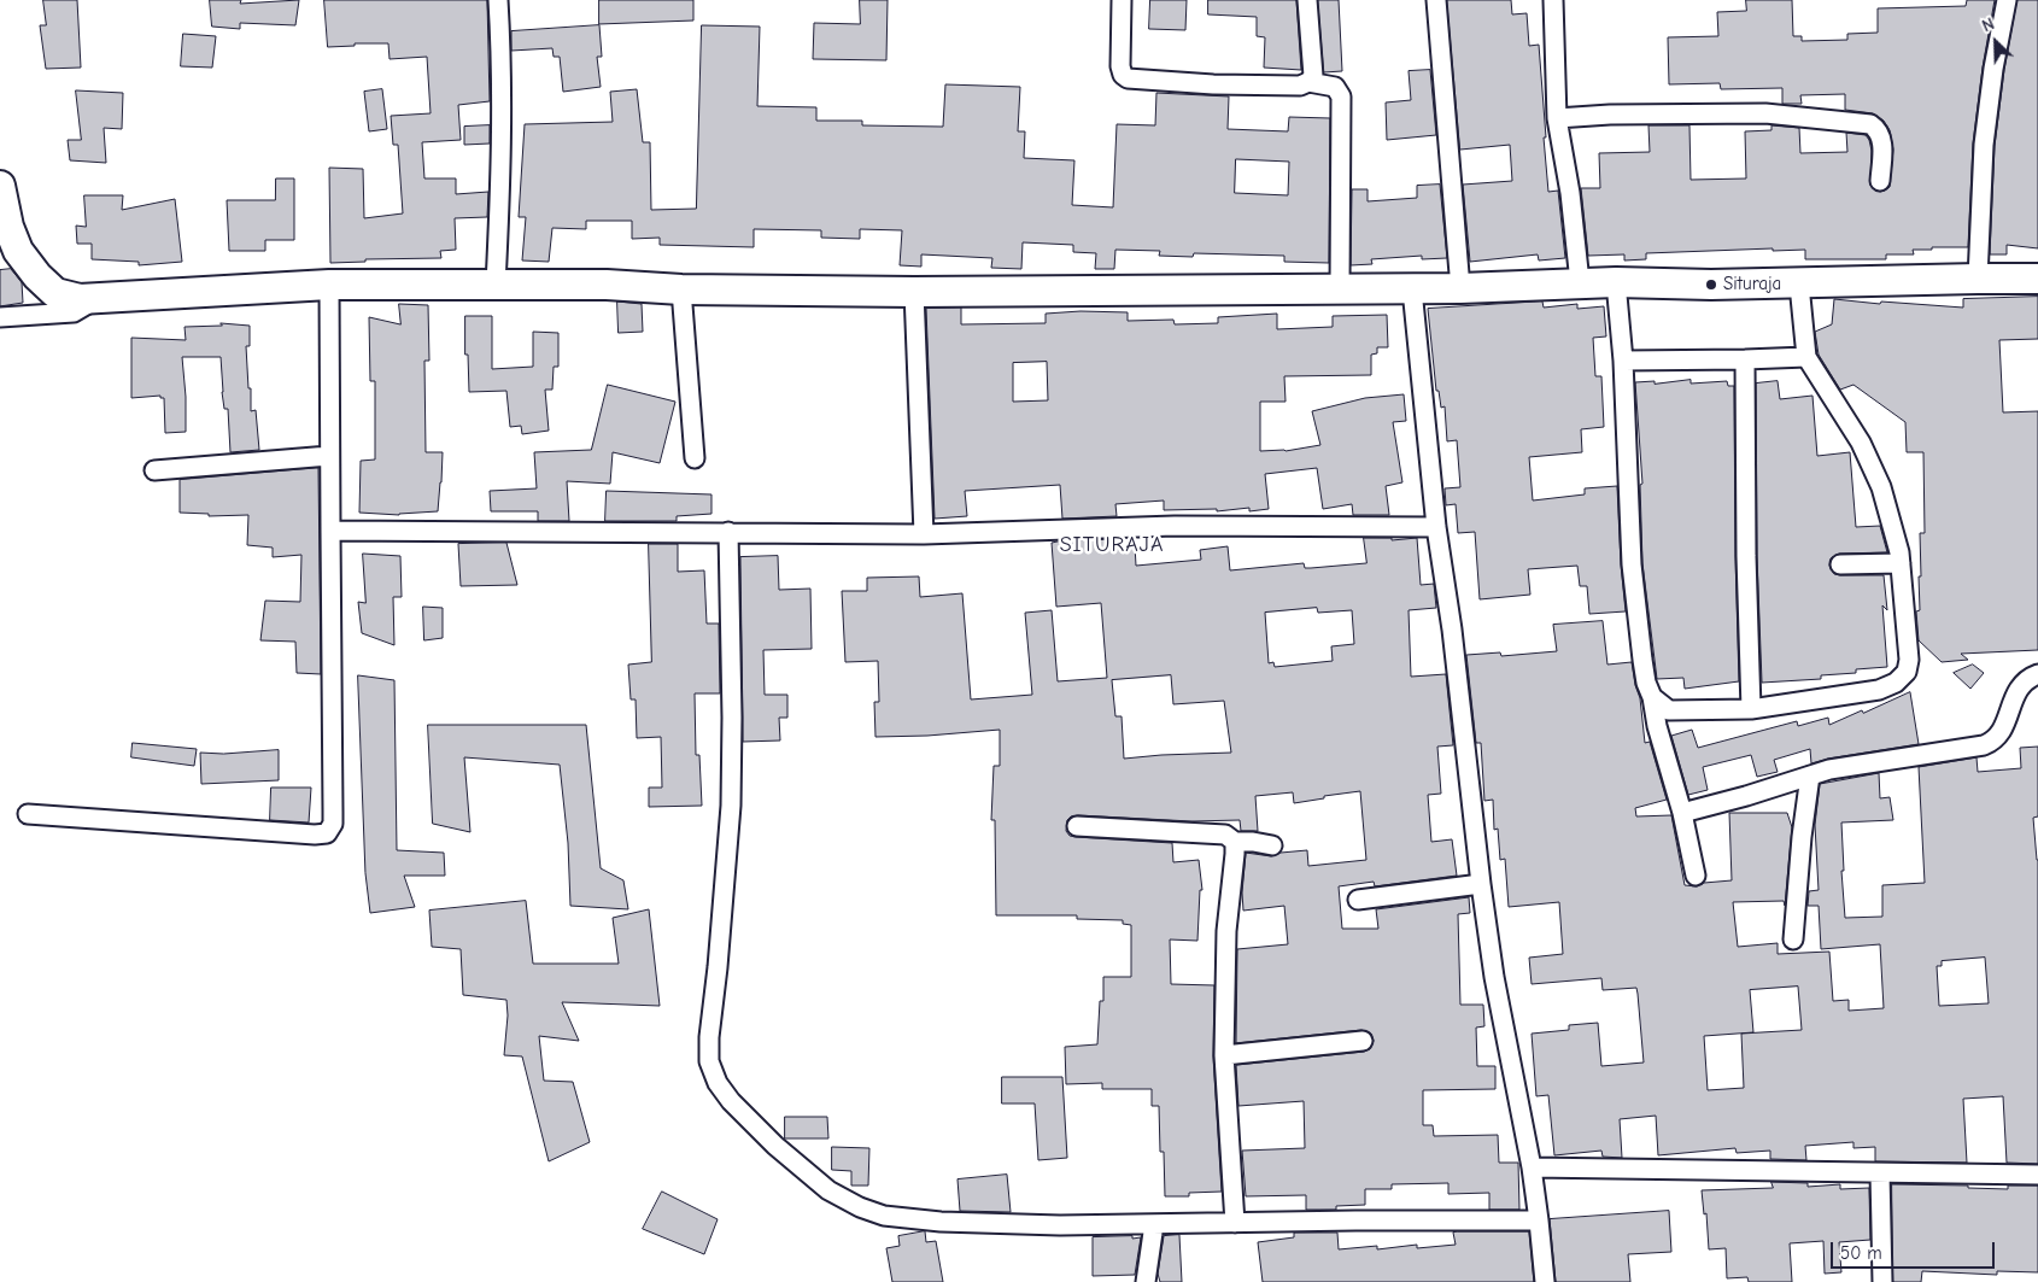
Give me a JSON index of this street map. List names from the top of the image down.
{
  "districts": ["SITURAJA"],
  "places": ["Situraja"],
  "scale_bar": "50 m",
  "north": "top left"
}
